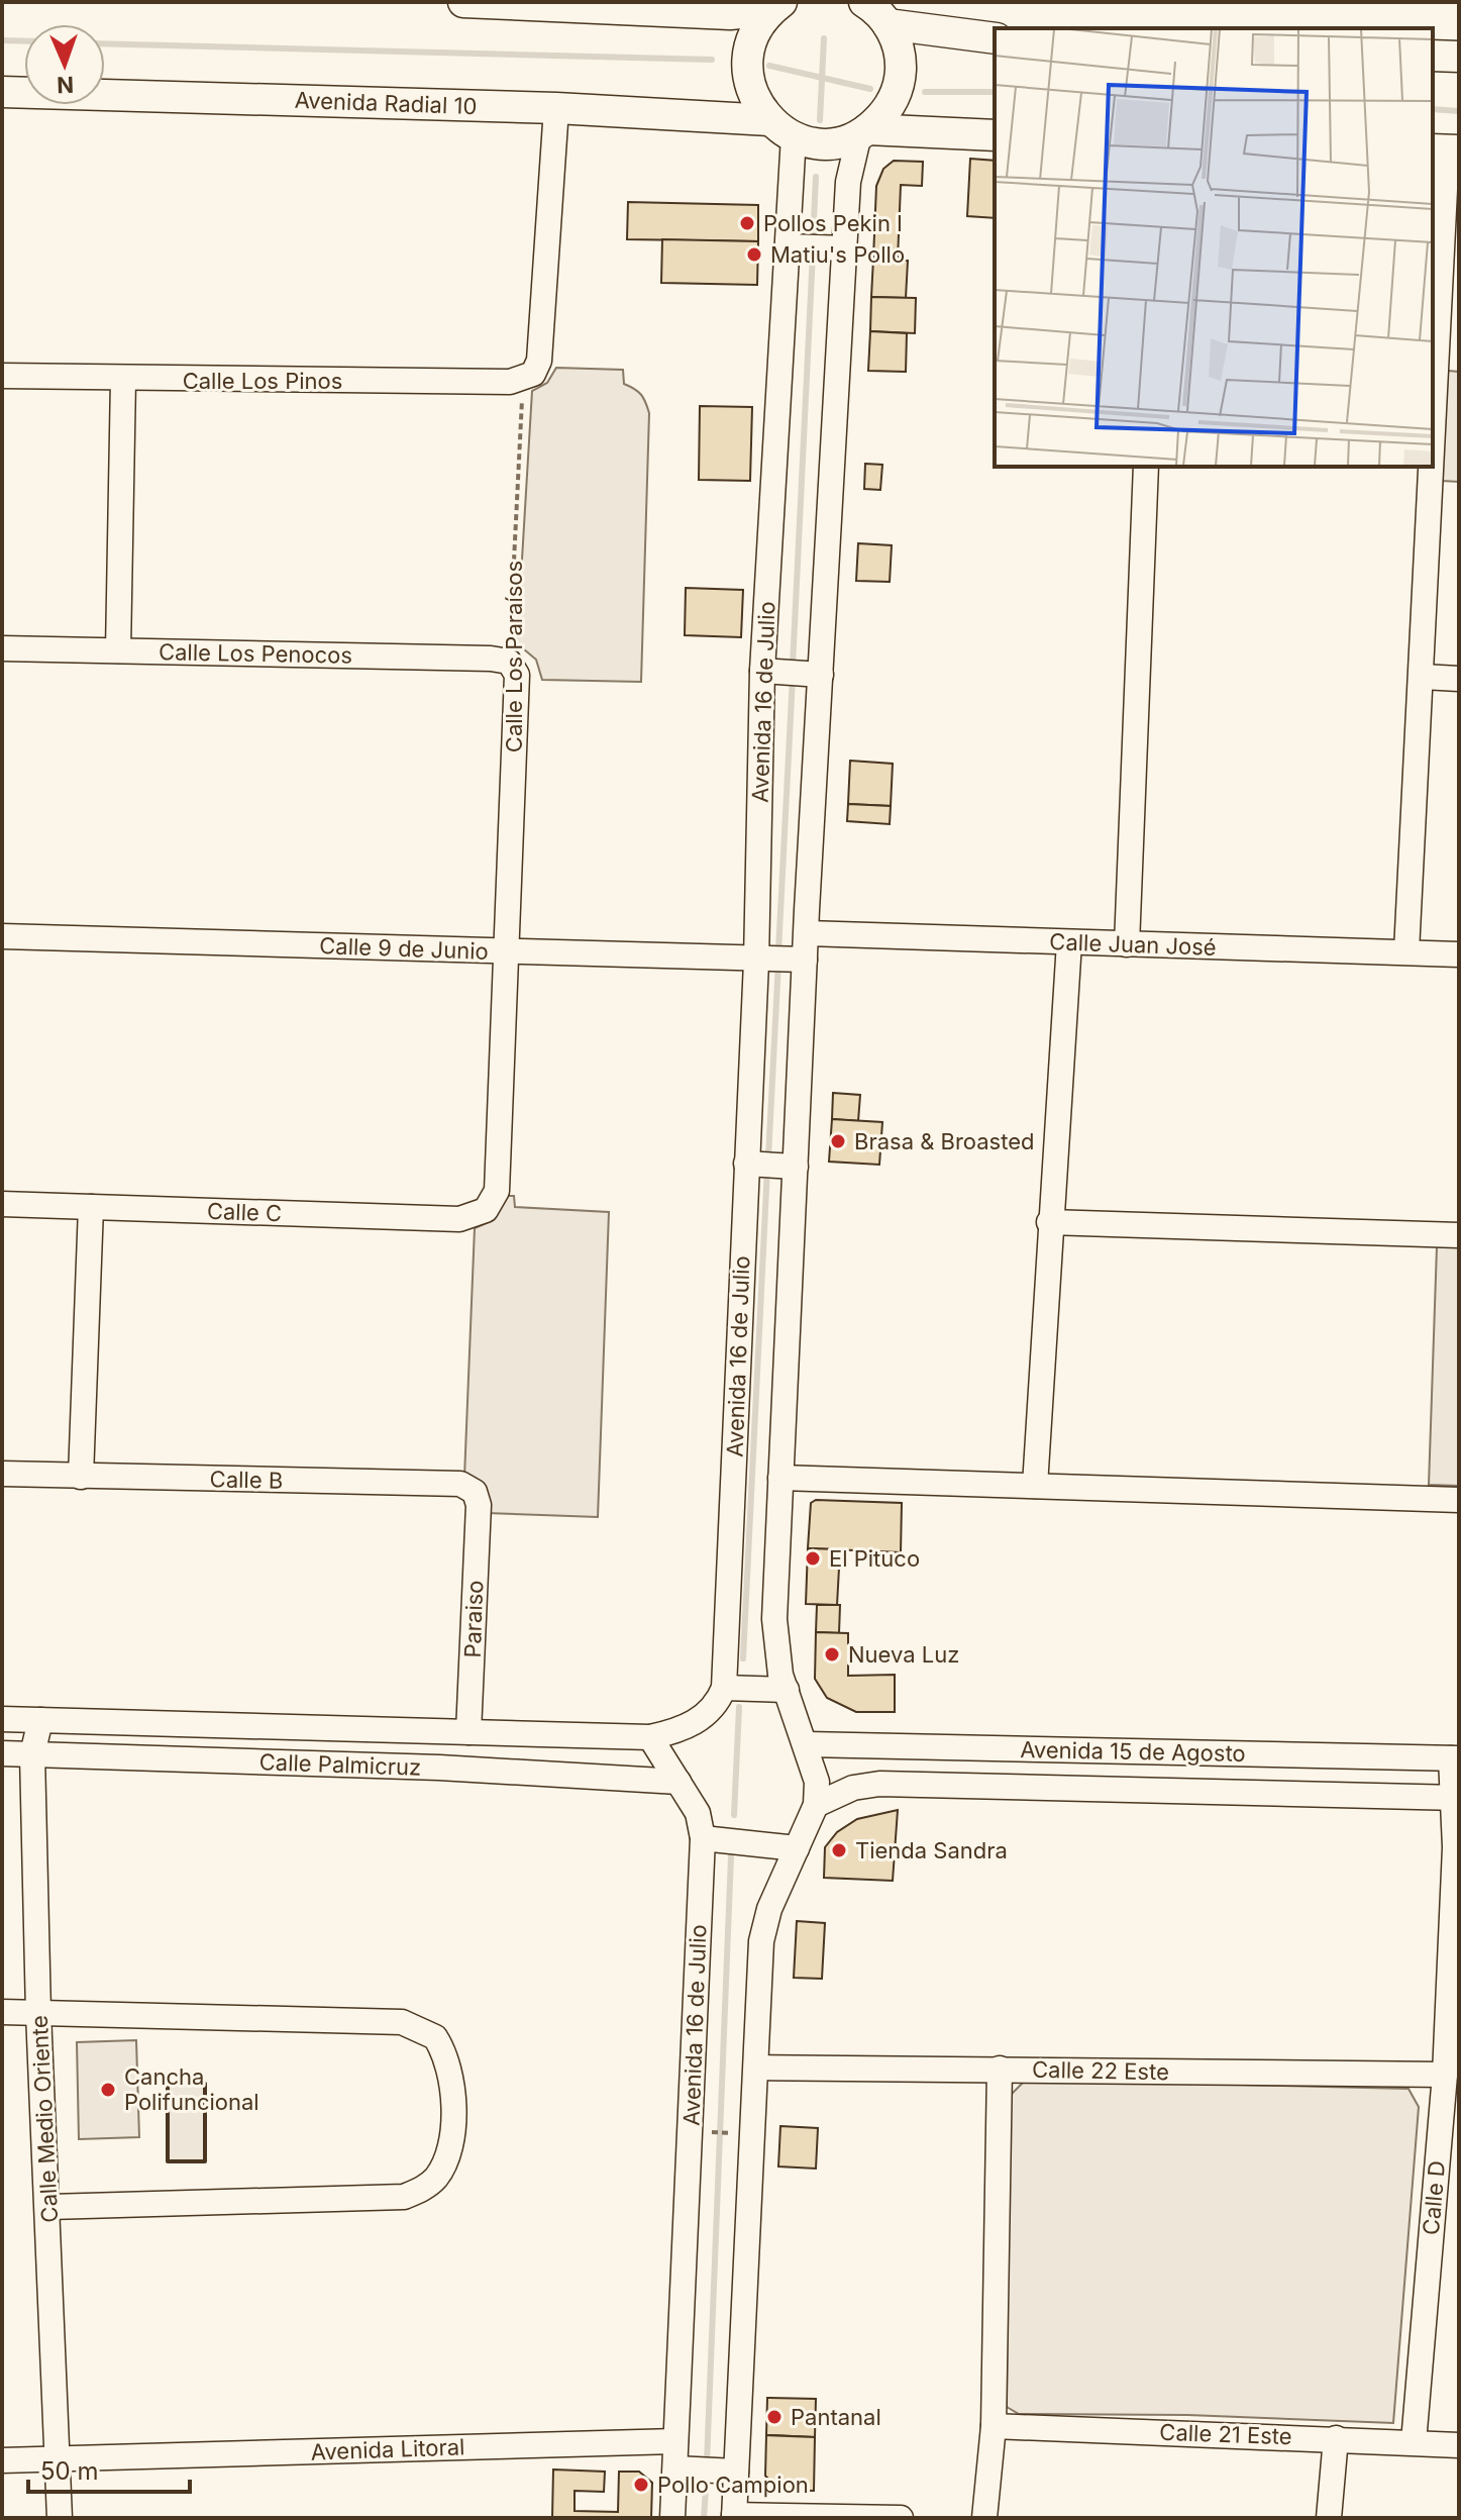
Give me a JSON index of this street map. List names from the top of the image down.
{
  "streets": {
    "main road": ["Avenida Radial 10"],
    "street": [
      "Calle Los Pinos",
      "Calle Los Penocos",
      "Calle Los Paraísos",
      "Avenida 16 de Julio",
      "Calle Juan José",
      "Calle 9 de Junio",
      "Calle C",
      "Calle B",
      "Paraiso",
      "Avenida 15 de Agosto",
      "Calle Palmicruz",
      "Calle 22 Este",
      "Calle Medio Oriente",
      "Calle D",
      "Calle 21 Este",
      "Avenida Litoral"
    ]
  },
  "crossings": [
    ["Avenida Radial 10", "Avenida 16 de Julio"],
    ["Calle Los Pinos", "Calle Los Paraísos"],
    ["Calle Los Penocos", "Calle Los Paraísos"],
    ["Calle Los Paraísos", "Calle 9 de Junio"],
    ["Calle Los Paraísos", "Calle C"],
    ["Avenida 16 de Julio", "Calle Juan José"],
    ["Avenida 16 de Julio", "Calle 9 de Junio"],
    ["Avenida 16 de Julio", "Avenida 15 de Agosto"],
    ["Avenida 16 de Julio", "Calle Palmicruz"],
    ["Avenida 16 de Julio", "Calle 22 Este"],
    ["Avenida 16 de Julio", "Avenida Litoral"],
    ["Calle B", "Paraiso"],
    ["Paraiso", "Calle Palmicruz"],
    ["Avenida 15 de Agosto", "Calle D"],
    ["Calle Palmicruz", "Calle Medio Oriente"],
    ["Calle 22 Este", "Calle D"],
    ["Calle Medio Oriente", "Avenida Litoral"],
    ["Calle D", "Calle 21 Este"]
  ],
  "places": [
    "Pollos Pekin I",
    "Matiu's Pollo",
    "Brasa & Broasted",
    "El Pituco",
    "Nueva Luz",
    "Tienda Sandra",
    "Cancha Polifuncional",
    "Pantanal",
    "Pollo Campion"
  ],
  "scale_bar": "50 m",
  "north": "bottom"
}
